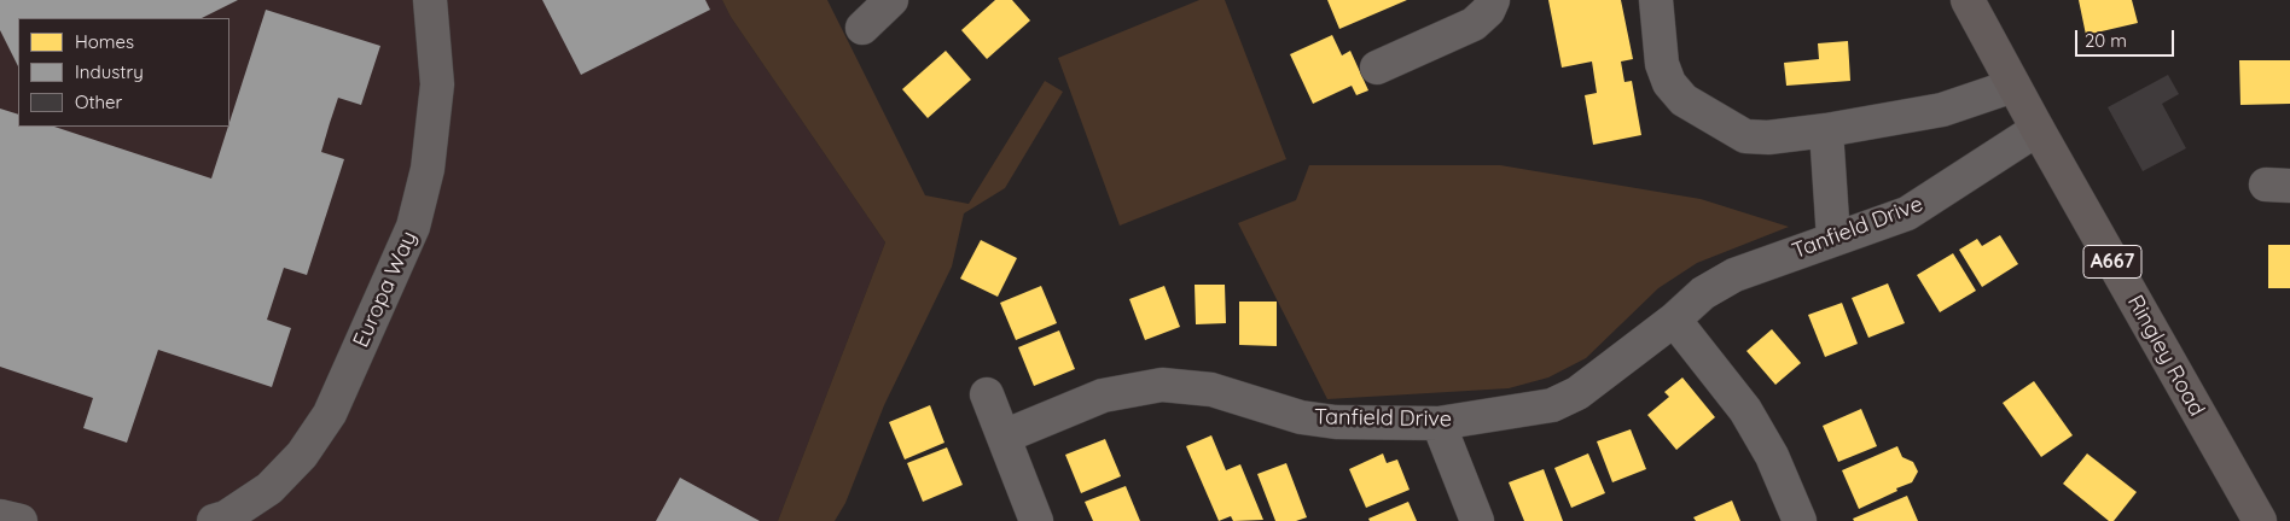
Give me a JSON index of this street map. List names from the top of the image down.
{
  "streets": {
    "main road": ["A667", "Ringley Road"],
    "street": ["Tanfield Drive", "Europa Way"]
  },
  "crossings": [
    ["Tanfield Drive", "Ringley Road"]
  ],
  "legend": ["Homes", "Industry", "Other"],
  "scale_bar": "20 m"
}
